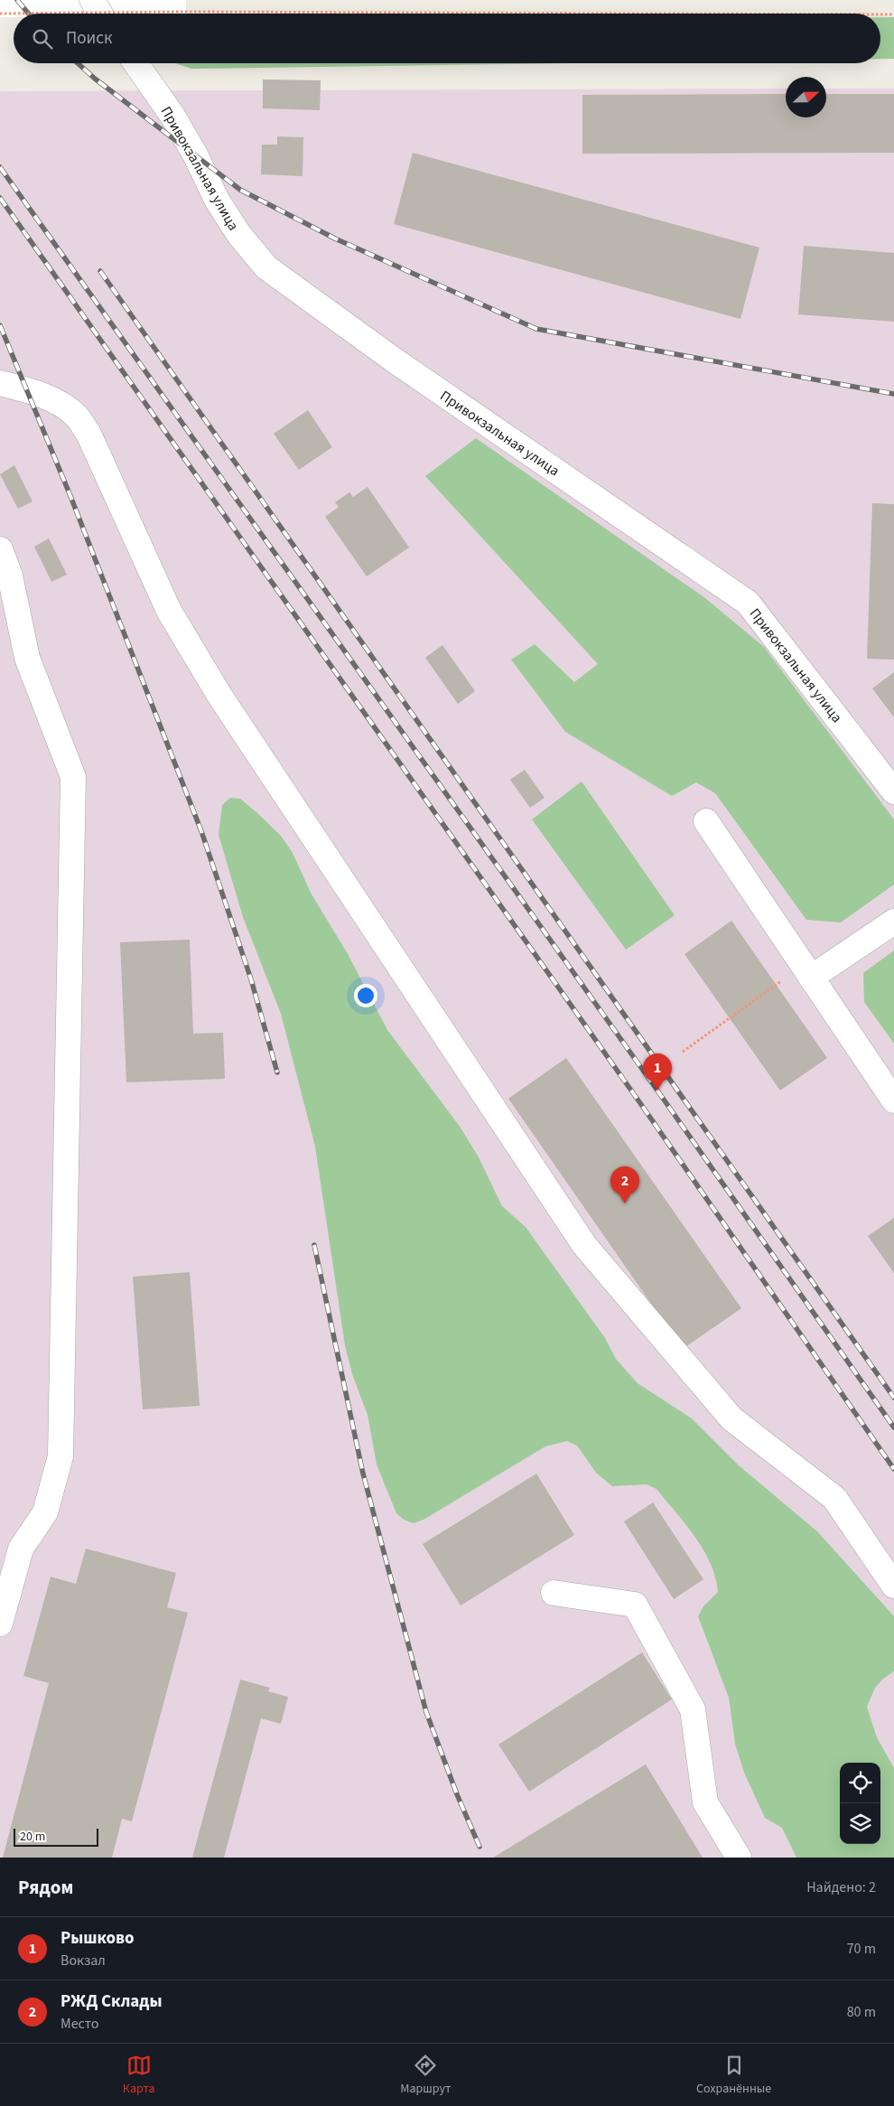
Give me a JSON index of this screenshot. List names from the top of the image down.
{
  "streets": {
    "street": ["Привокзальная улица"]
  },
  "scale_bar": "20 m",
  "north": "right",
  "page": {
    "search": "Поиск",
    "pins": ["1", "2"],
    "scale": "20 m",
    "heading": ["Рядом", "Найдено: 2"],
    "list": [
      {
        "mark": "1",
        "name": "Рышково",
        "note": "Вокзал",
        "value": "70 m"
      },
      {
        "mark": "2",
        "name": "РЖД Склады",
        "note": "Место",
        "value": "80 m"
      }
    ],
    "nav": ["Карта", "Маршрут", "Сохранённые"]
  }
}
